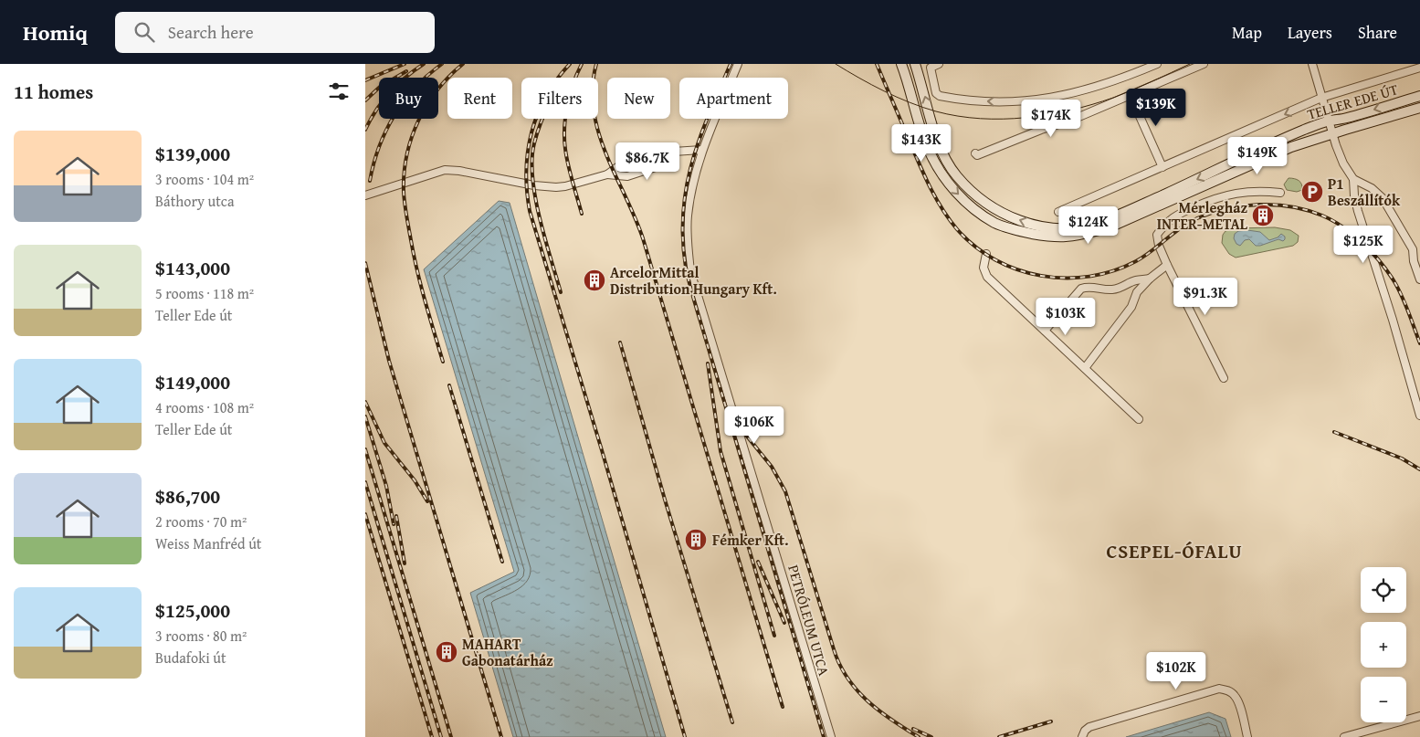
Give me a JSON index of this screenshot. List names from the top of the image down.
{
  "streets": {
    "main road": ["TELLER EDE ÚT"],
    "street": ["PETRÓLEUM UTCA"]
  },
  "districts": ["CSEPEL-ÓFALU"],
  "places": {
    "parking": ["P1 Beszállítók"],
    "building": [
      "Mérlegház INTER-METAL",
      "ArcelorMittal Distribution Hungary Kft.",
      "Fémker Kft.",
      "MAHART Gabonatárház"
    ]
  },
  "page": {
    "header": "Homiq",
    "search": "Search here",
    "nav": ["Map", "Layers", "Share"],
    "heading": "11 homes",
    "chip": [
      "Buy",
      "Rent",
      "Filters",
      "New",
      "Apartment"
    ],
    "price": [
      "$139K",
      "$174K",
      "$143K",
      "$149K",
      "$86.7K",
      "$124K",
      "$125K",
      "$91.3K",
      "$103K",
      "$106K",
      "$102K"
    ],
    "list": [
      {
        "name": "$139,000",
        "note": "3 rooms · 104 m² · Báthory utca"
      },
      {
        "name": "$143,000",
        "note": "5 rooms · 118 m² · Teller Ede út"
      },
      {
        "name": "$149,000",
        "note": "4 rooms · 108 m² · Teller Ede út"
      },
      {
        "name": "$86,700",
        "note": "2 rooms · 70 m² · Weiss Manfréd út"
      },
      {
        "name": "$125,000",
        "note": "3 rooms · 80 m² · Budafoki út"
      }
    ],
    "map_buttons": ["+", "−"]
  }
}
